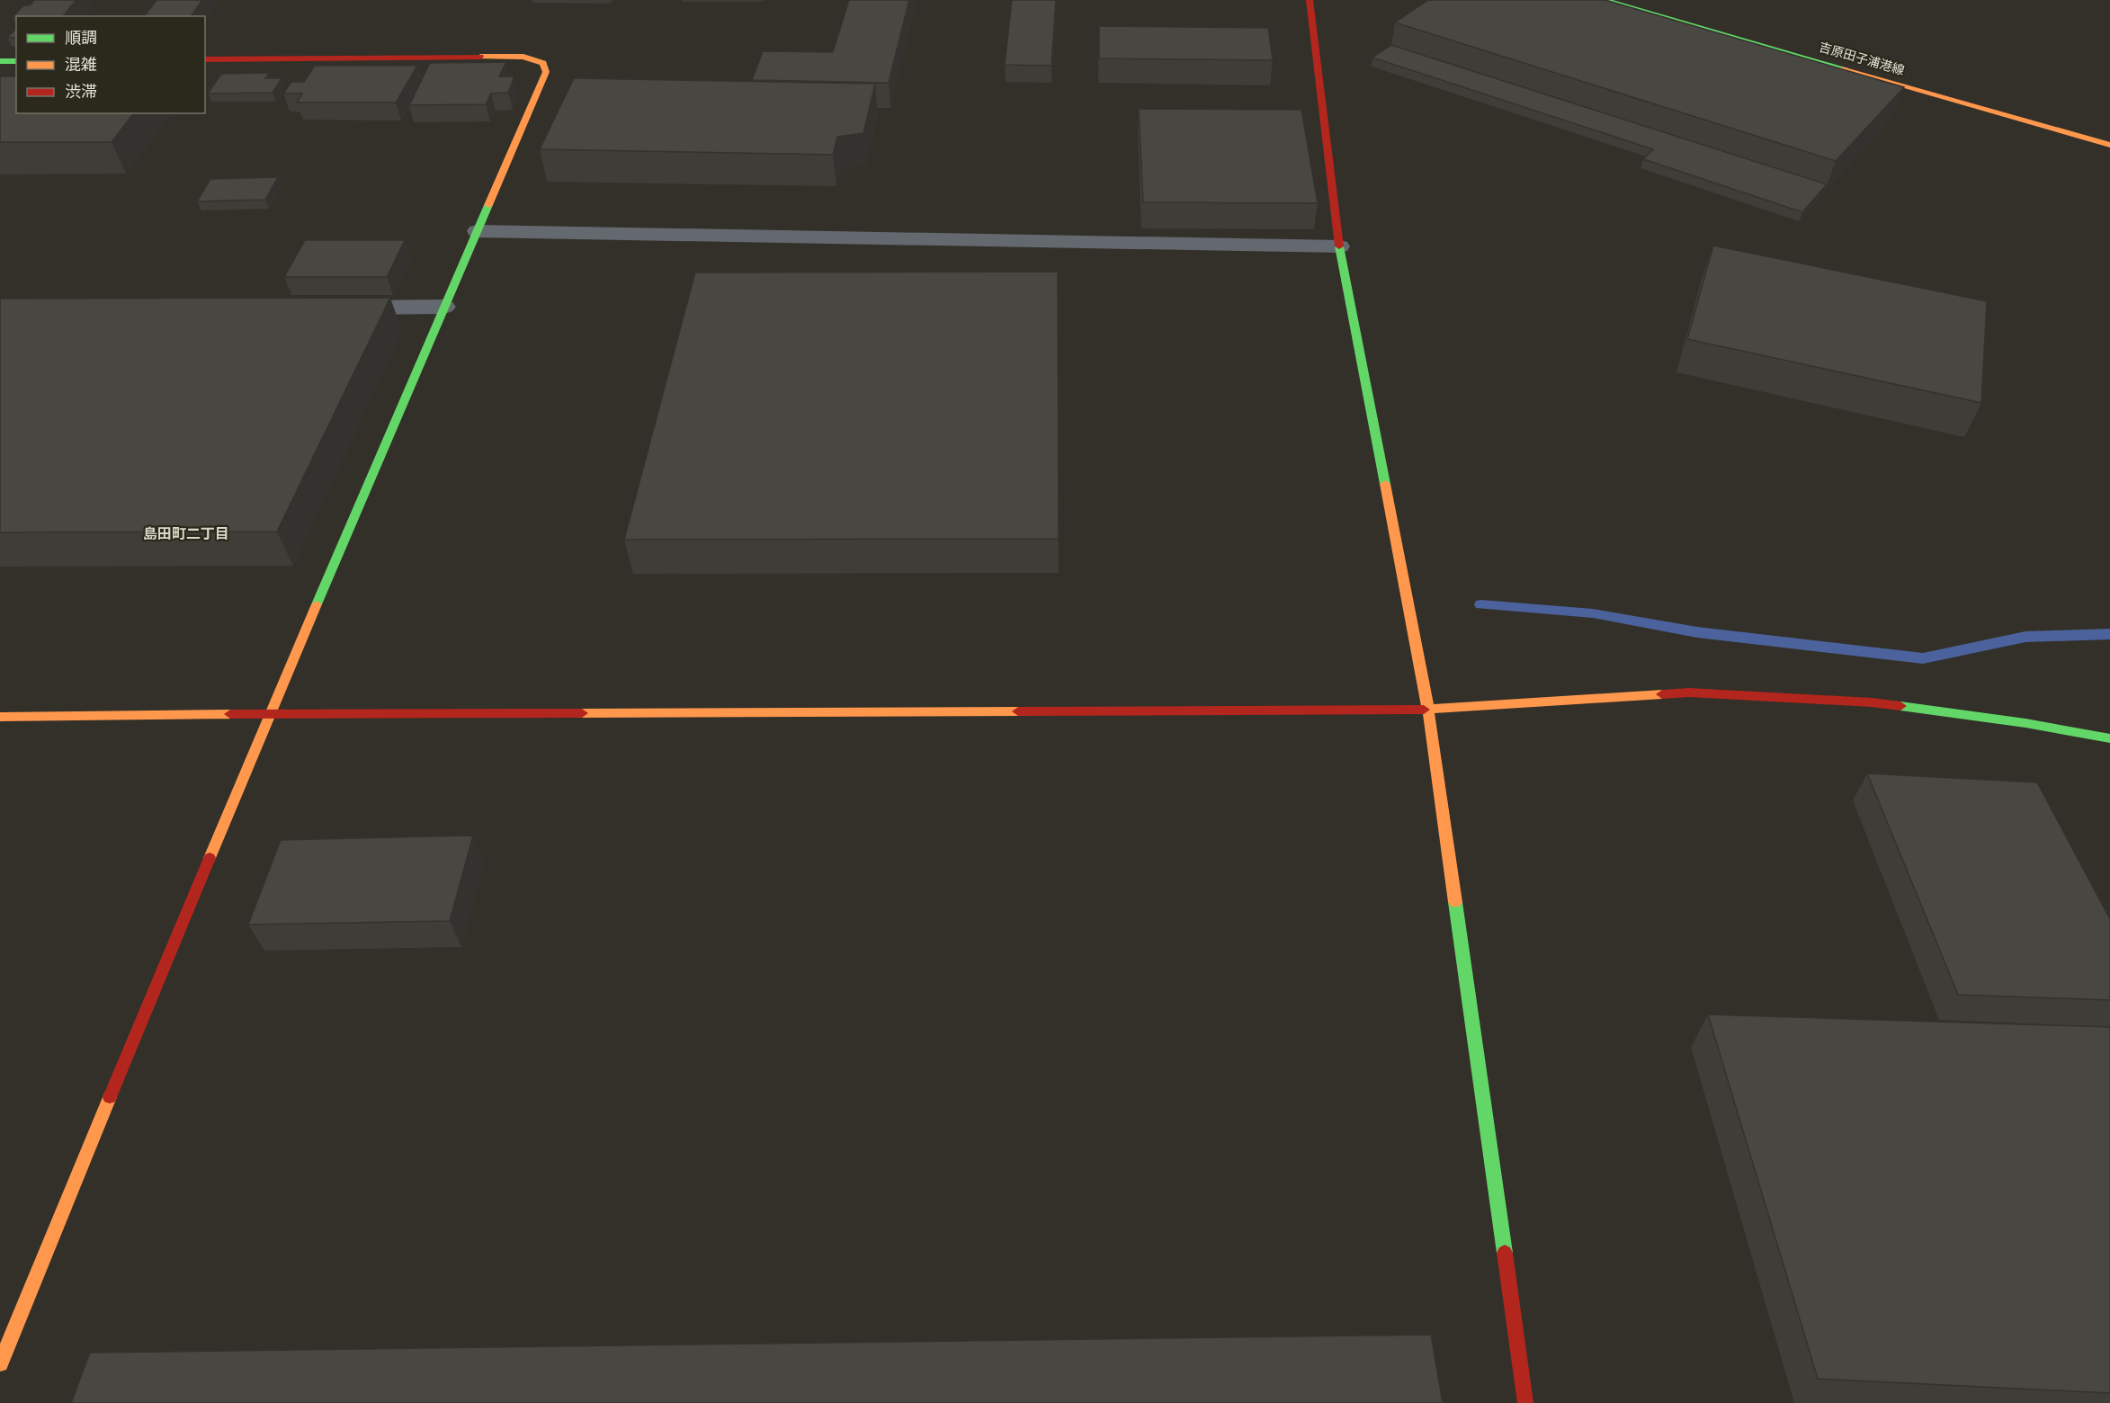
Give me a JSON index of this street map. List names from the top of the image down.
{
  "streets": {
    "street": ["吉原田子浦港線"]
  },
  "districts": ["島田町二丁目"],
  "legend": ["順調", "混雑", "渋滞"]
}
